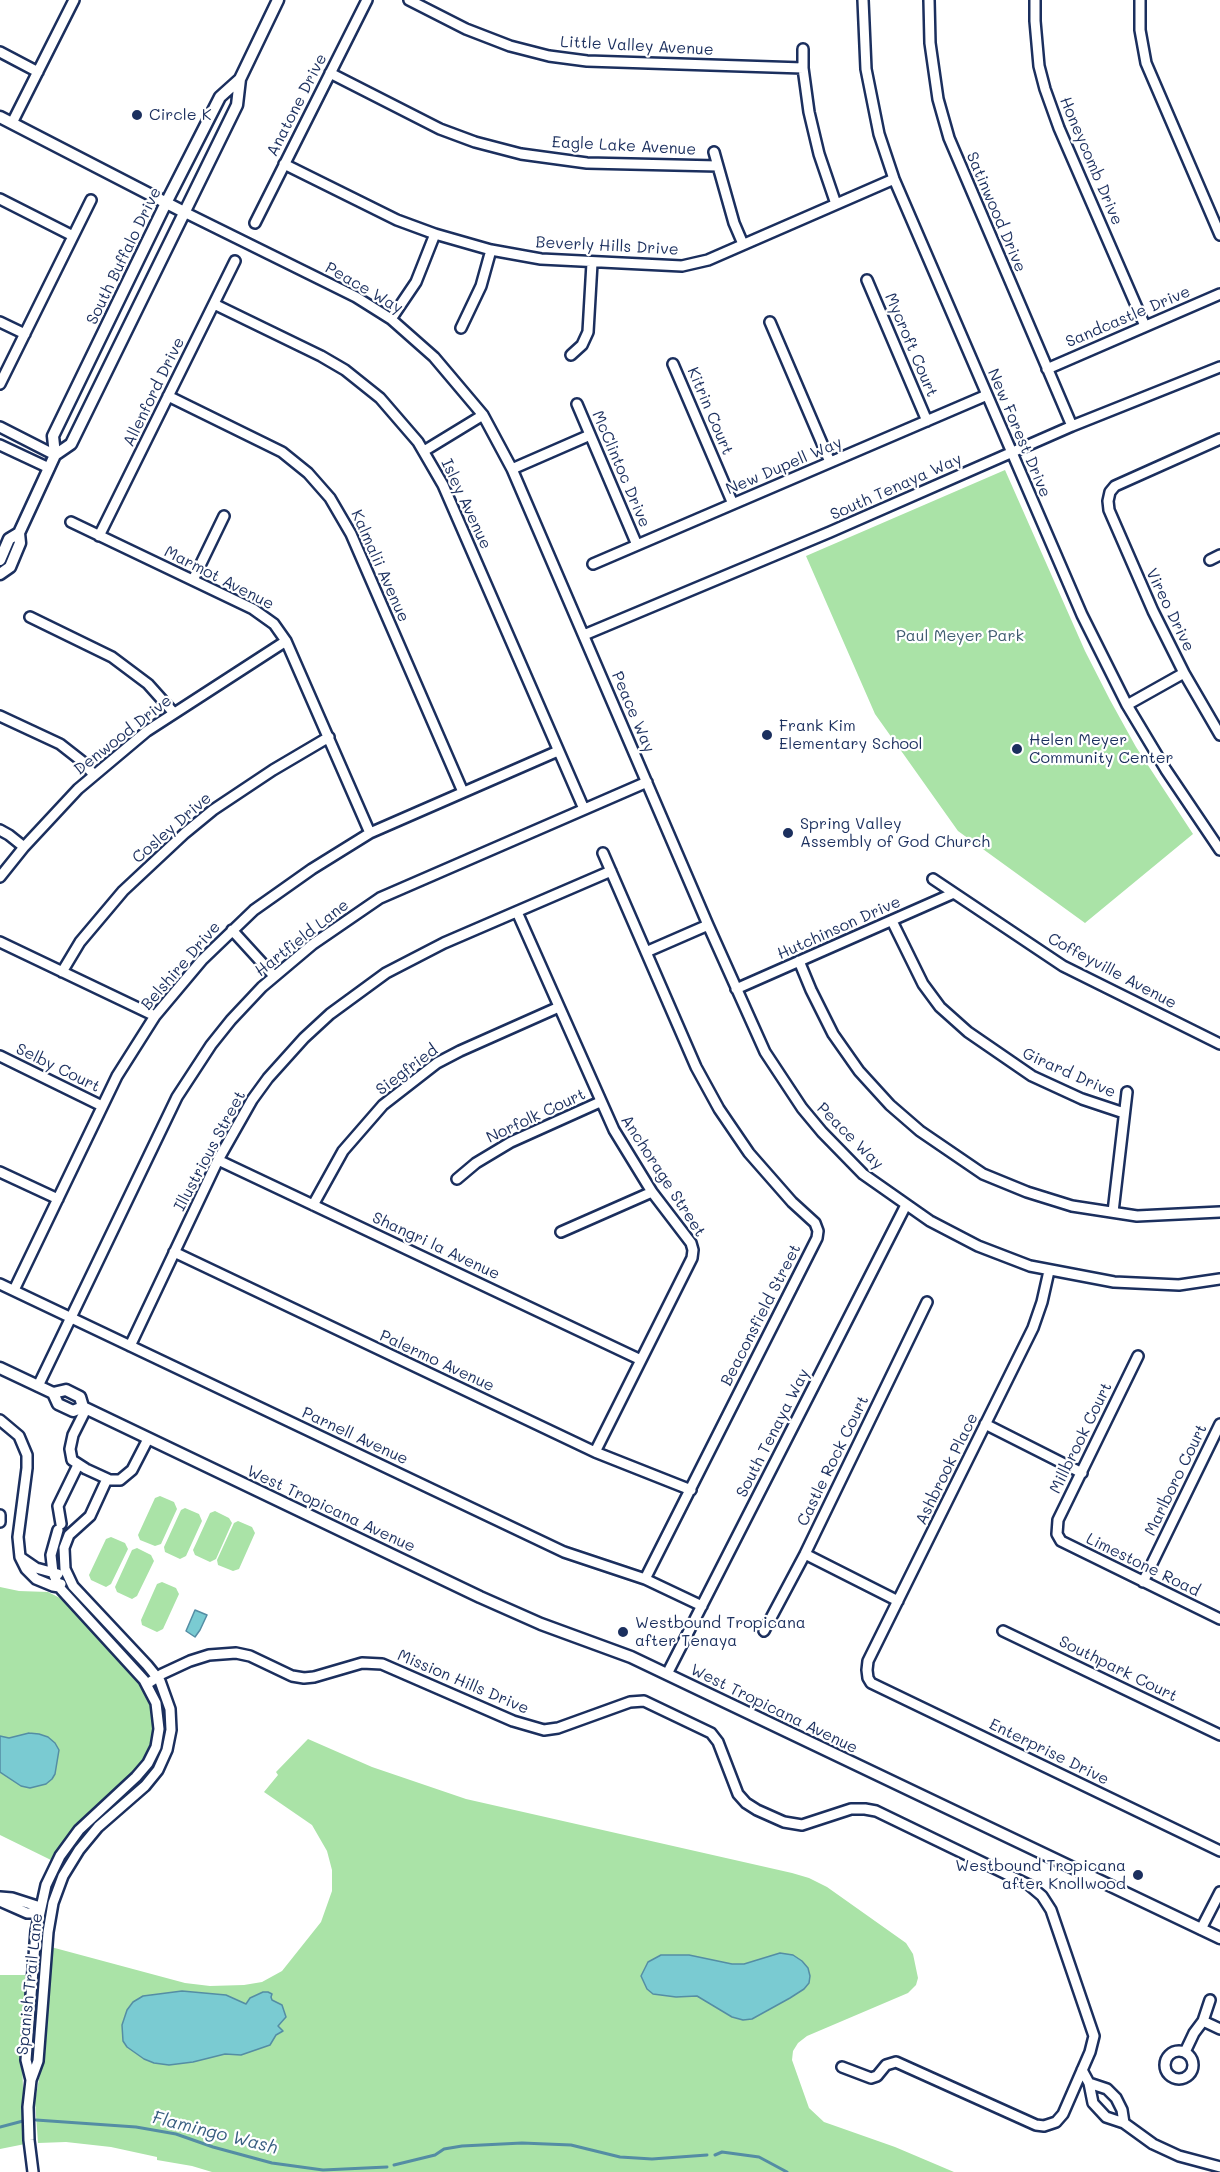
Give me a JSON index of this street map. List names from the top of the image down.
{
  "streets": {
    "main road": ["South Buffalo Drive", "Peace Way", "West Tropicana Avenue"],
    "street": [
      "Little Valley Avenue",
      "Anatone Drive",
      "Eagle Lake Avenue",
      "Honeycomb Drive",
      "Satinwood Drive",
      "Beverly Hills Drive",
      "Sandcastle Drive",
      "Mycroft Court",
      "Allenford Drive",
      "Kitrin Court",
      "New Forest Drive",
      "New Dupell Way",
      "McClintoc Drive",
      "South Tenaya Way",
      "Isley Avenue",
      "Kalmalii Avenue",
      "Marmot Avenue",
      "Vireo Drive",
      "Denwood Drive",
      "Cosley Drive",
      "Hutchinson Drive",
      "Hartfield Lane",
      "Belshire Drive",
      "Coffeyville Avenue",
      "Selby Court",
      "Siegfried",
      "Girard Drive",
      "Norfolk Court",
      "Illustrious Street",
      "Anchorage Street",
      "Shangri la Avenue",
      "Beaconsfield Street",
      "Palermo Avenue",
      "Parnell Avenue",
      "Millbrook Court",
      "Castle Rock Court",
      "Ashbrook Place",
      "Marlboro Court",
      "Limestone Road",
      "Southpark Court",
      "Mission Hills Drive",
      "Enterprise Drive",
      "Spanish Trail Lane"
    ]
  },
  "crossings": [
    ["Anatone Drive", "Eagle Lake Avenue"],
    ["Anatone Drive", "Beverly Hills Drive"],
    ["Honeycomb Drive", "Sandcastle Drive"],
    ["Satinwood Drive", "Sandcastle Drive"],
    ["Satinwood Drive", "South Tenaya Way"],
    ["Beverly Hills Drive", "New Forest Drive"],
    ["South Buffalo Drive", "Peace Way"],
    ["Peace Way", "South Tenaya Way"],
    ["Peace Way", "Hutchinson Drive"],
    ["Peace Way", "Hartfield Lane"],
    ["Peace Way", "Ashbrook Place"],
    ["Mycroft Court", "New Dupell Way"],
    ["Allenford Drive", "Isley Avenue"],
    ["Allenford Drive", "Kalmalii Avenue"],
    ["Allenford Drive", "Marmot Avenue"],
    ["Kitrin Court", "New Dupell Way"],
    ["New Forest Drive", "New Dupell Way"],
    ["New Forest Drive", "South Tenaya Way"],
    ["New Dupell Way", "McClintoc Drive"],
    ["South Tenaya Way", "Parnell Avenue"],
    ["South Tenaya Way", "West Tropicana Avenue"],
    ["Isley Avenue", "Hartfield Lane"],
    ["Isley Avenue", "Belshire Drive"],
    ["Kalmalii Avenue", "Belshire Drive"],
    ["Marmot Avenue", "Denwood Drive"],
    ["Marmot Avenue", "Cosley Drive"],
    ["Marmot Avenue", "Belshire Drive"],
    ["Hutchinson Drive", "Coffeyville Avenue"],
    ["Hutchinson Drive", "Girard Drive"],
    ["Hartfield Lane", "Parnell Avenue"],
    ["Hartfield Lane", "West Tropicana Avenue"],
    ["Belshire Drive", "Selby Court"],
    ["Belshire Drive", "Parnell Avenue"],
    ["Siegfried", "Anchorage Street"],
    ["Siegfried", "Shangri la Avenue"],
    ["Norfolk Court", "Anchorage Street"],
    ["Illustrious Street", "Anchorage Street"],
    ["Illustrious Street", "Shangri la Avenue"],
    ["Illustrious Street", "Beaconsfield Street"],
    ["Illustrious Street", "Palermo Avenue"],
    ["Illustrious Street", "Parnell Avenue"],
    ["Anchorage Street", "Shangri la Avenue"],
    ["Anchorage Street", "Palermo Avenue"],
    ["Beaconsfield Street", "Palermo Avenue"],
    ["Beaconsfield Street", "Parnell Avenue"],
    ["Millbrook Court", "Limestone Road"],
    ["Ashbrook Place", "Enterprise Drive"],
    ["Marlboro Court", "Limestone Road"],
    ["Mission Hills Drive", "Spanish Trail Lane"]
  ],
  "water": ["Flamingo Wash"],
  "parks": ["Paul Meyer Park"],
  "places": [
    "Circle K",
    "Frank Kim Elementary School",
    "Helen Meyer Community Center",
    "Spring Valley Assembly of God Church",
    "Westbound Tropicana after Tenaya",
    "Westbound Tropicana after Knollwood"
  ]
}
